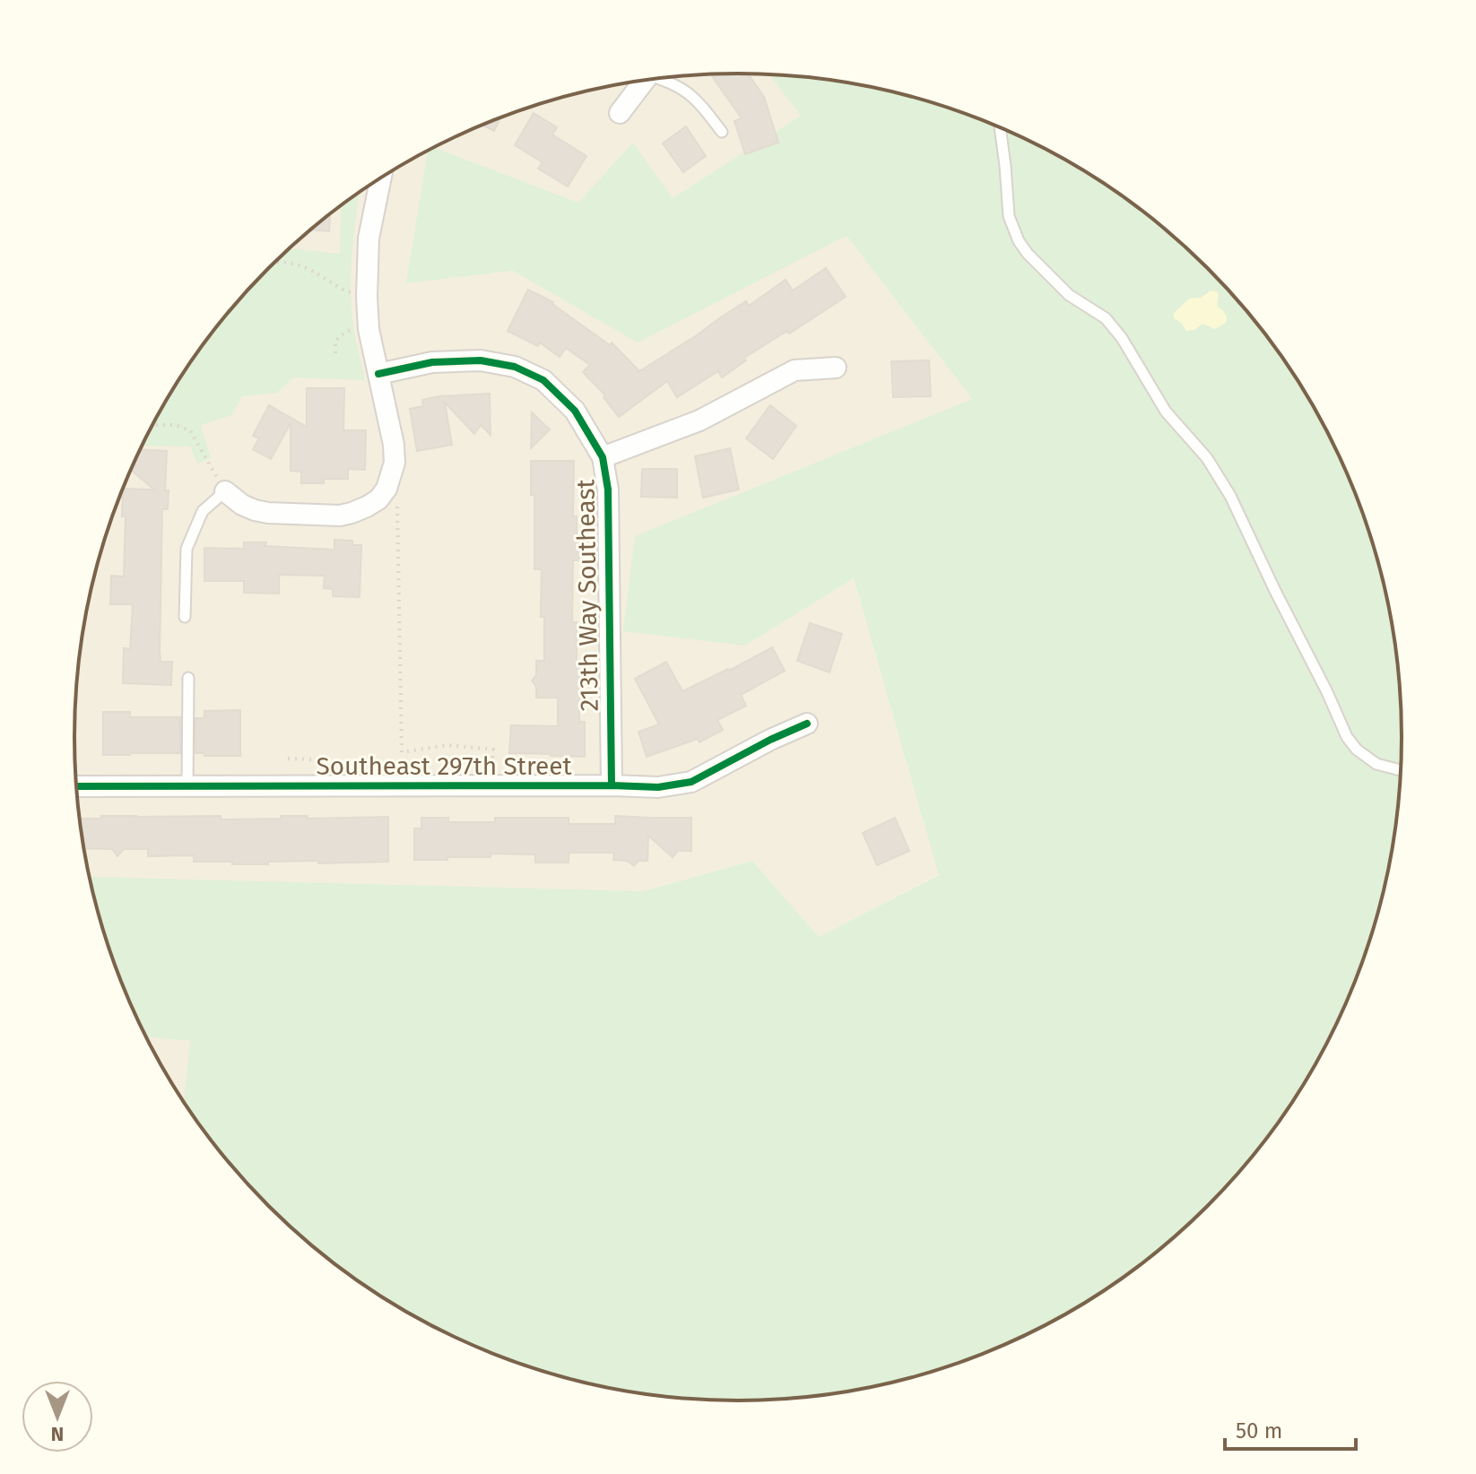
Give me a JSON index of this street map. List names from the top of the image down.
{
  "streets": {
    "street": ["213th Way Southeast", "Southeast 297th Street"]
  },
  "crossings": [
    ["213th Way Southeast", "Southeast 297th Street"]
  ],
  "scale_bar": "50 m",
  "north": "bottom"
}
